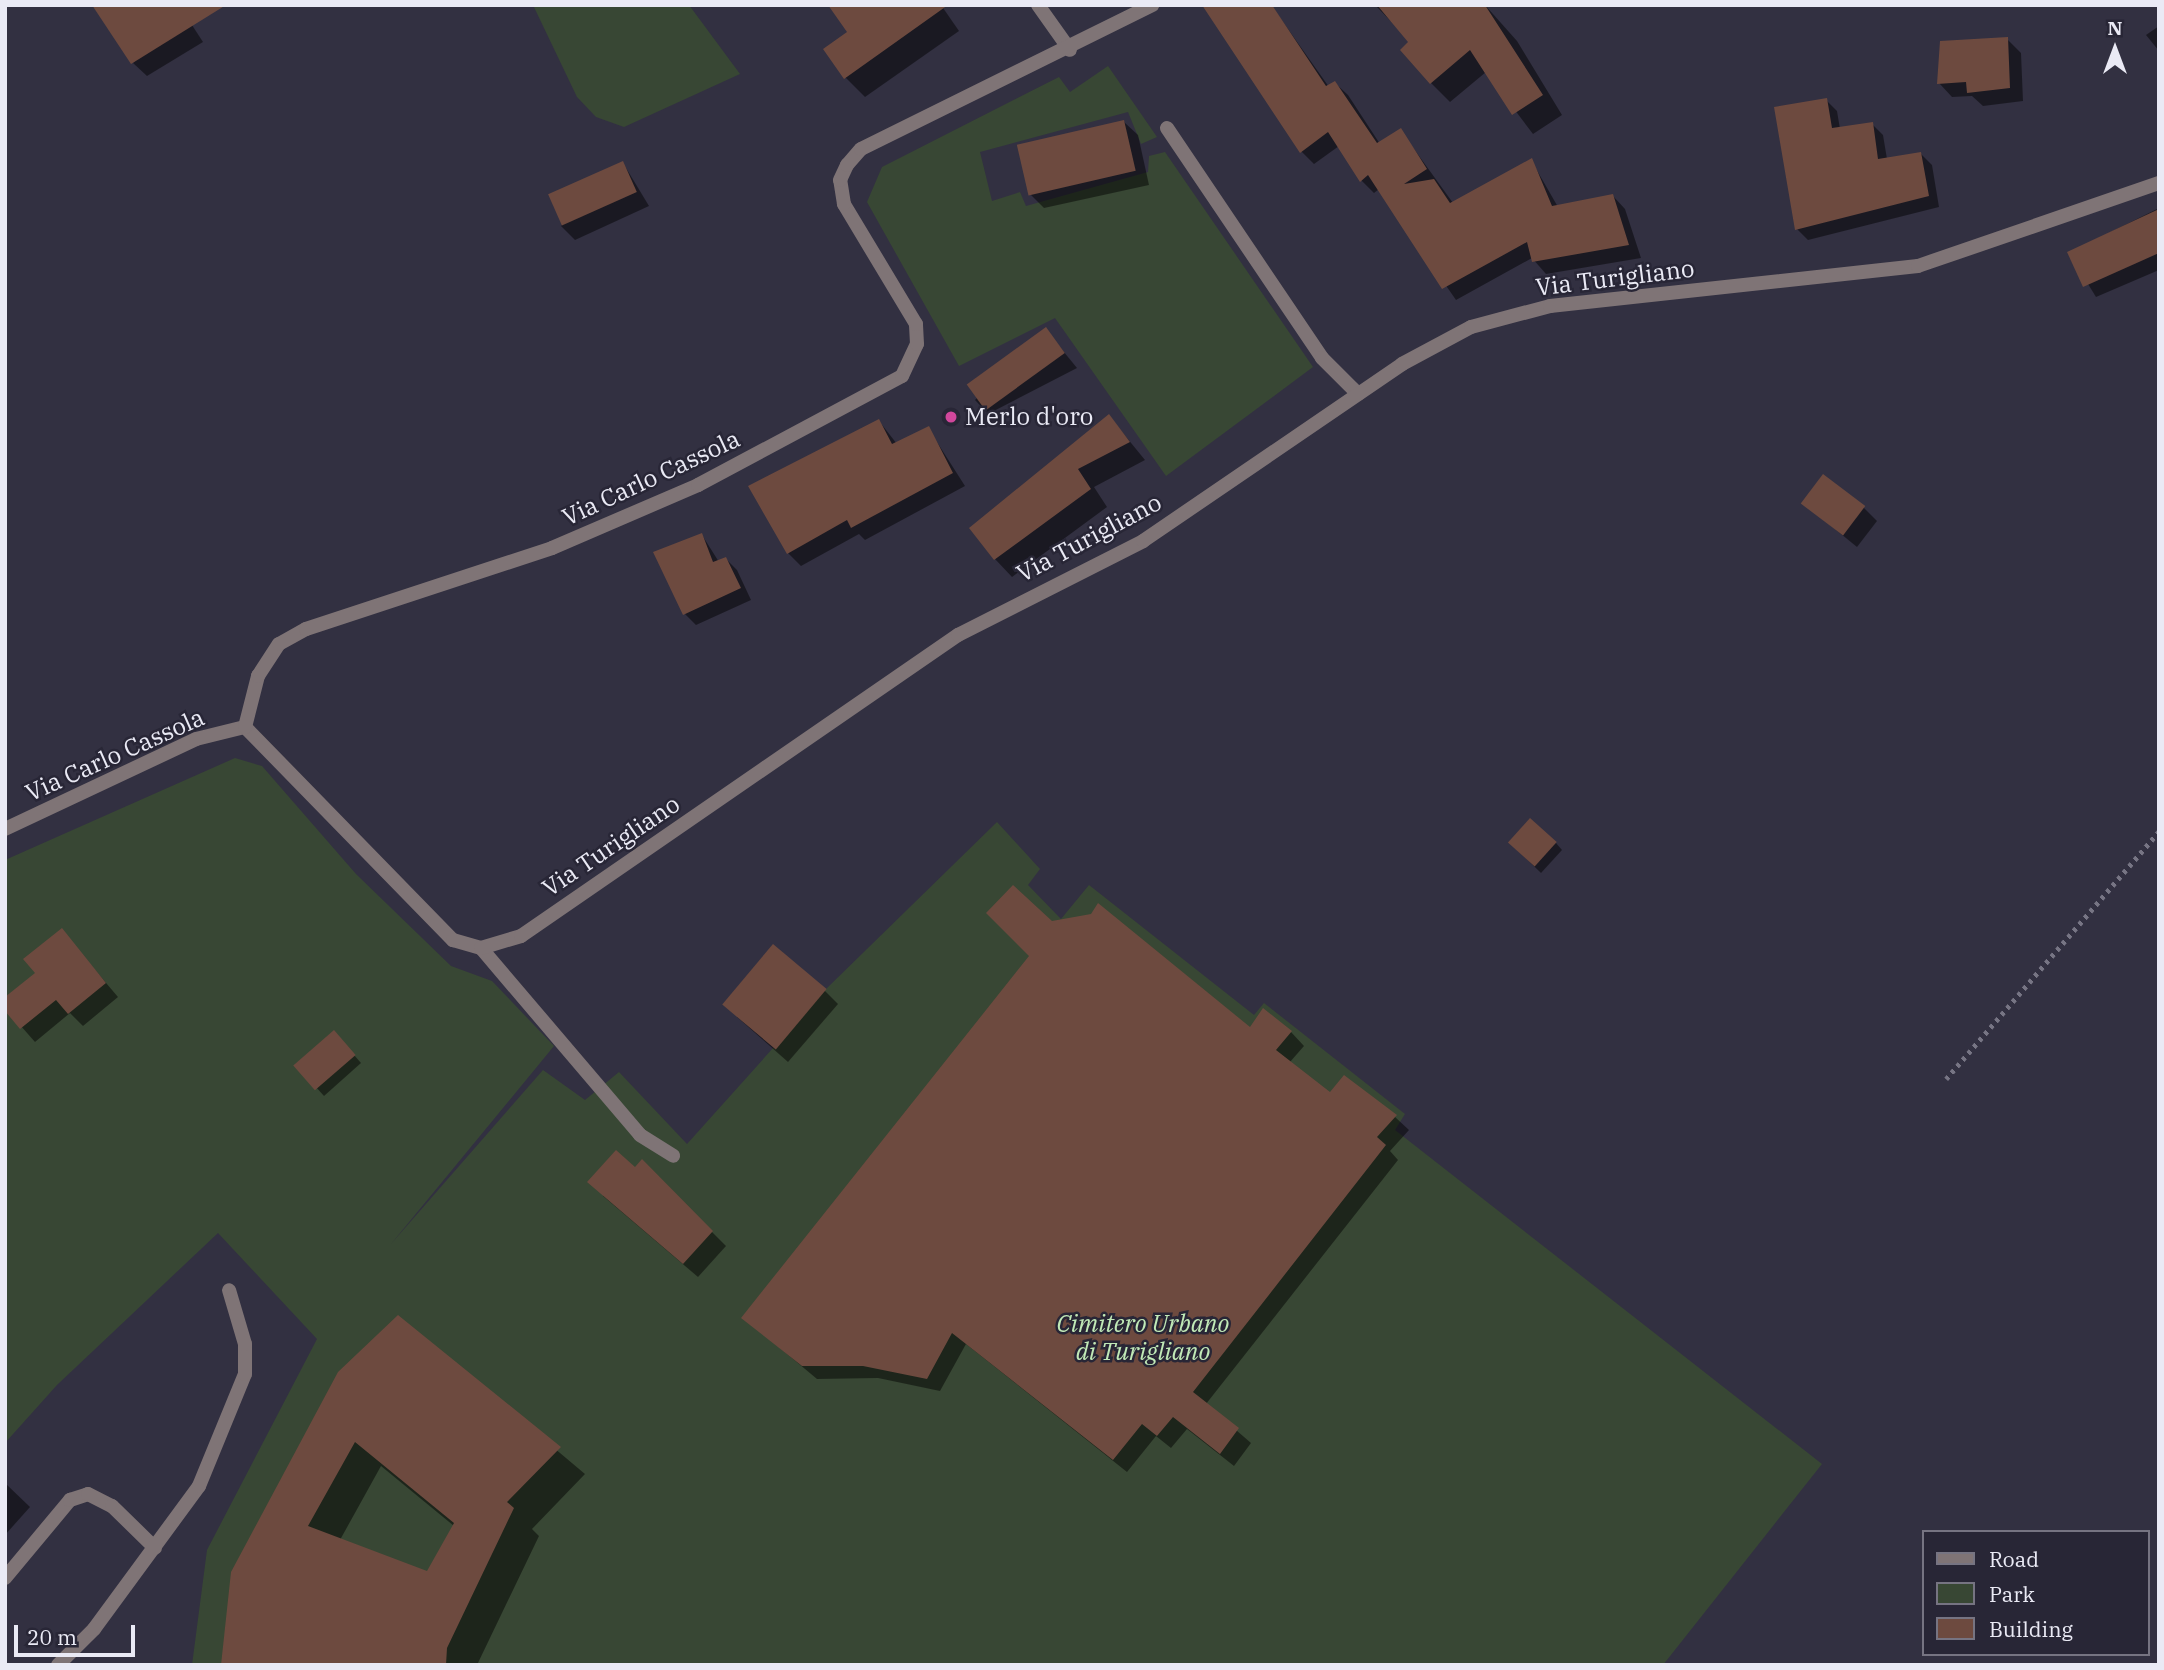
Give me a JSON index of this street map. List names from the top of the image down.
{
  "streets": {
    "street": ["Via Turigliano", "Via Carlo Cassola"]
  },
  "parks": ["Cimitero Urbano di Turigliano"],
  "places": ["Merlo d'oro"],
  "legend": ["Road", "Park", "Building"],
  "scale_bar": "20 m",
  "north": "top"
}
